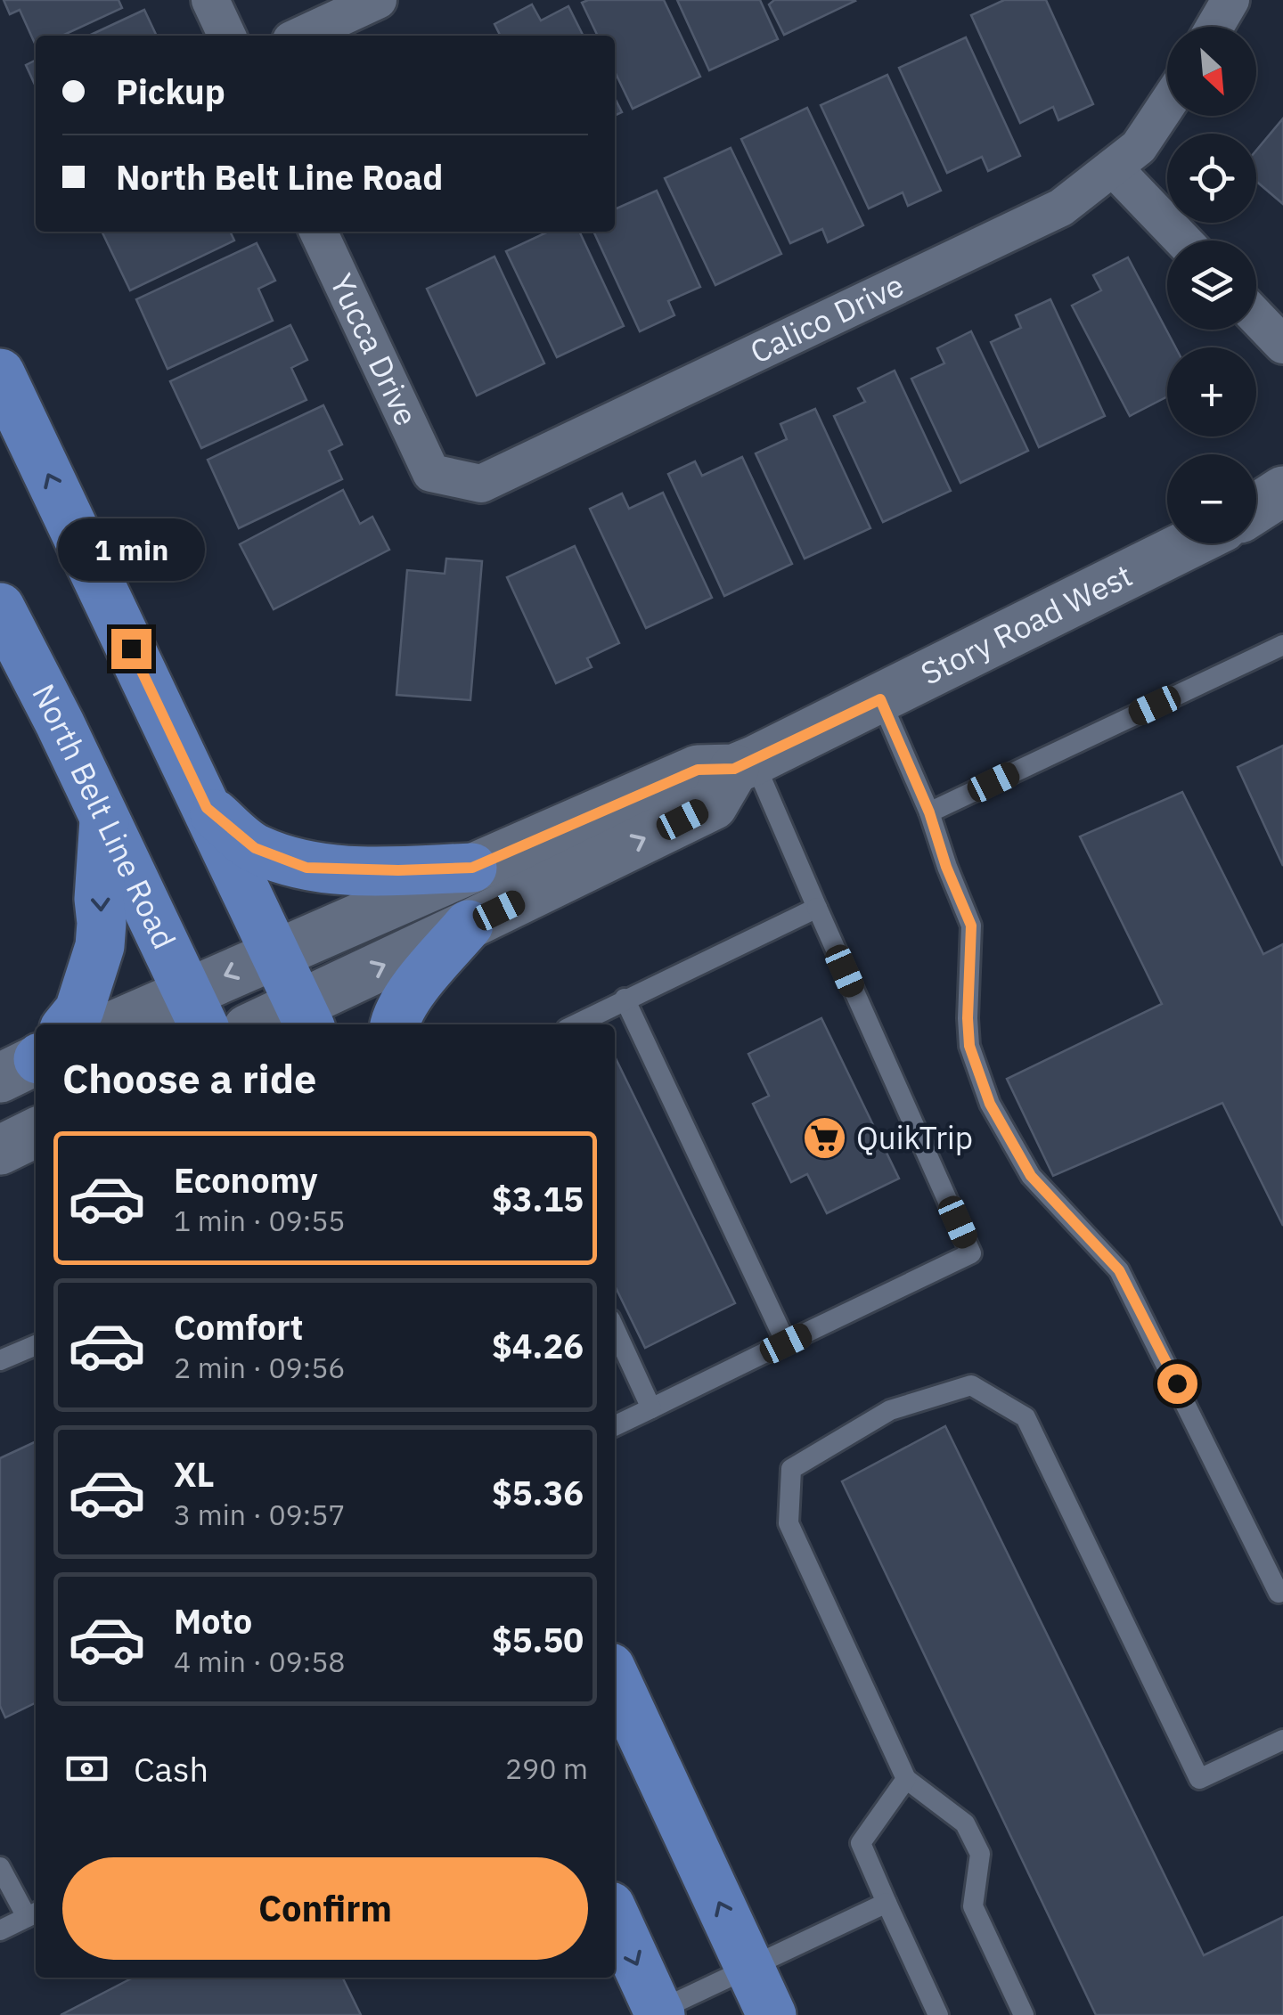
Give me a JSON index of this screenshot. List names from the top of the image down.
{
  "streets": {
    "main road": ["North Belt Line Road"],
    "street": ["Calico Drive", "Yucca Drive", "Story Road West"]
  },
  "crossings": [
    ["Calico Drive", "Yucca Drive"],
    ["Story Road West", "North Belt Line Road"]
  ],
  "places": {
    "supermarket": ["QuikTrip"]
  },
  "north": "bottom right",
  "page": {
    "map_buttons": ["+", "−"],
    "banner": ["Pickup", "North Belt Line Road"],
    "bubble": "1 min",
    "heading": "Choose a ride",
    "list": [
      {
        "name": "Economy",
        "note": "1 min · 09:55",
        "value": "$3.15"
      },
      {
        "name": "Comfort",
        "note": "2 min · 09:56",
        "value": "$4.26"
      },
      {
        "name": "XL",
        "note": "3 min · 09:57",
        "value": "$5.36"
      },
      {
        "name": "Moto",
        "note": "4 min · 09:58",
        "value": "$5.50"
      }
    ],
    "pay": ["Cash", "290 m"],
    "buttons": "Confirm"
  }
}
